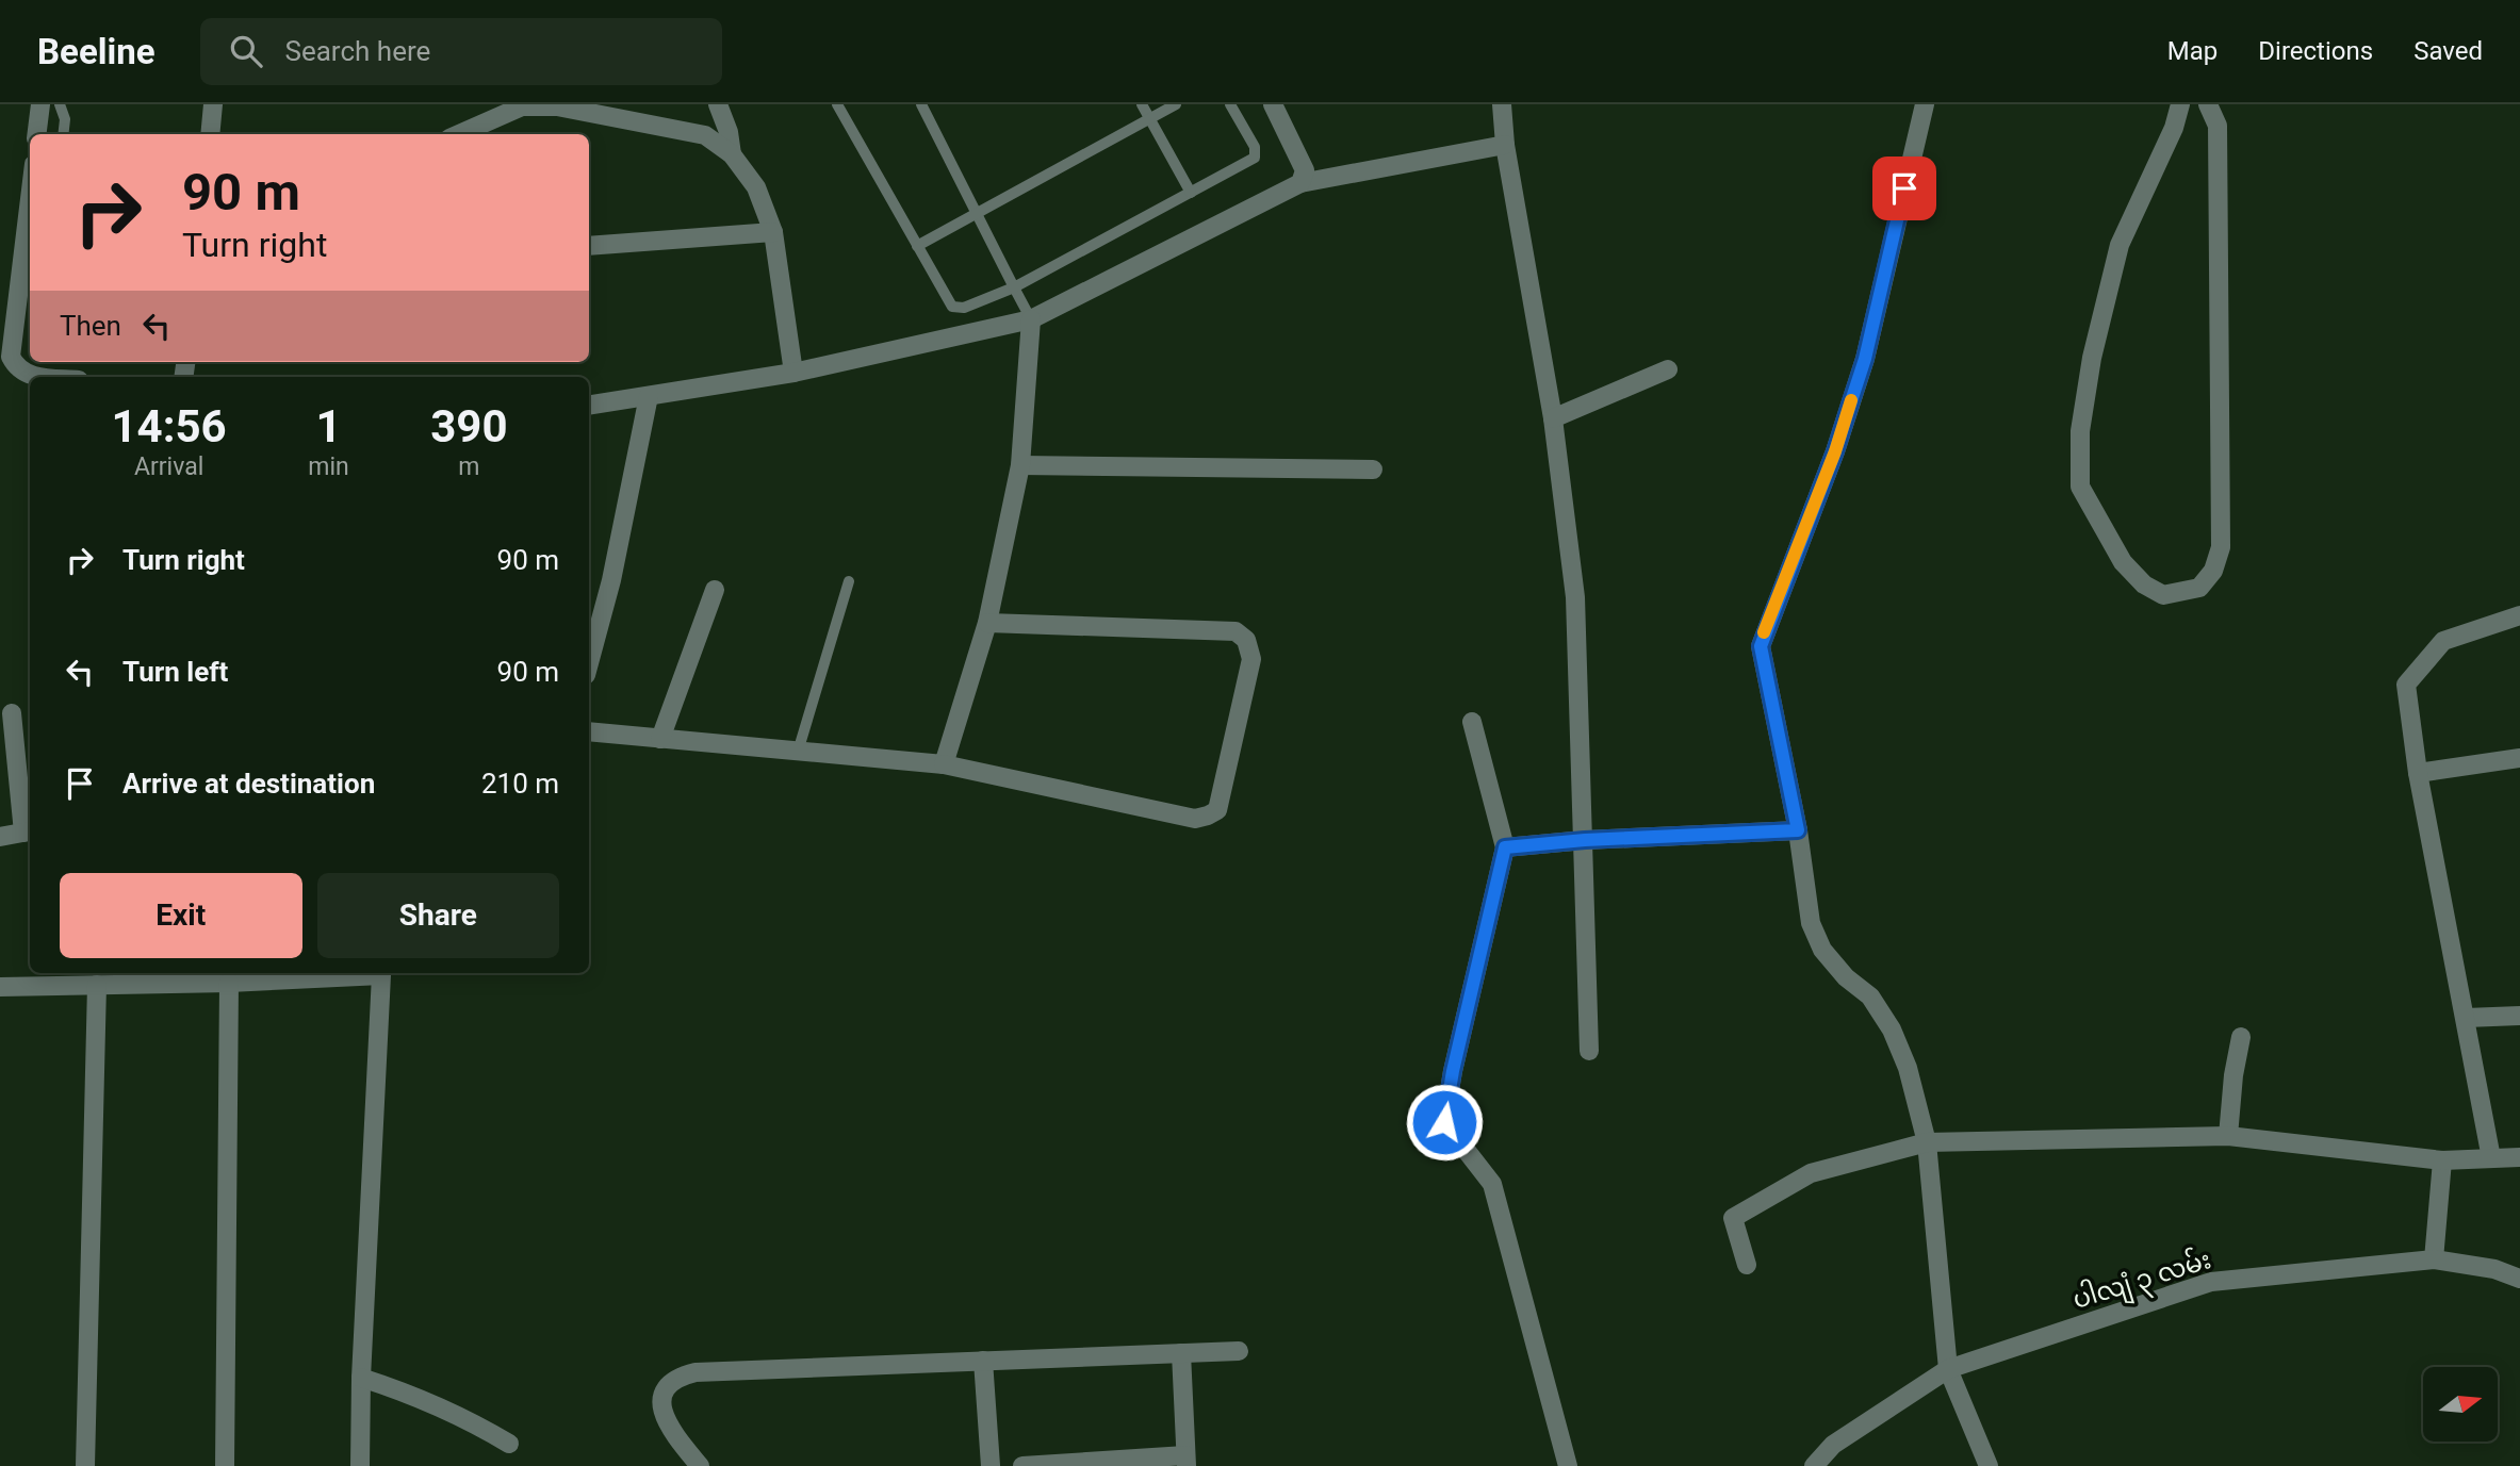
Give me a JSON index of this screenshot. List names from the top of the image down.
{
  "streets": {
    "street": ["ပါလျံ ၃ လမ်း"]
  },
  "north": "right",
  "page": {
    "header": "Beeline",
    "search": "Search here",
    "nav": ["Map", "Directions", "Saved"],
    "turn": ["90 m", "Turn right"],
    "then": "Then",
    "eta": [
      "14:56",
      "Arrival",
      "1",
      "min",
      "390",
      "m"
    ],
    "list": [
      {
        "name": "Turn right",
        "value": "90 m"
      },
      {
        "name": "Turn left",
        "value": "90 m"
      },
      {
        "name": "Arrive at destination",
        "value": "210 m"
      }
    ],
    "buttons": ["Exit", "Share"]
  }
}
